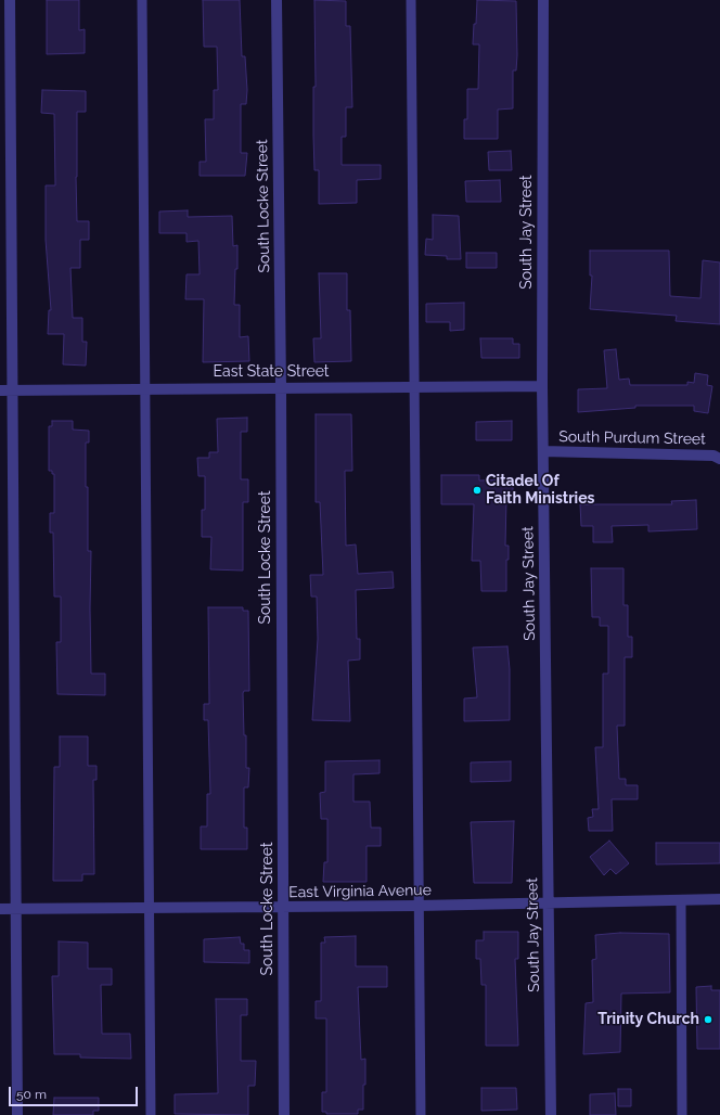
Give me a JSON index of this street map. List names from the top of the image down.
{
  "streets": {
    "street": [
      "South Locke Street",
      "South Jay Street",
      "East State Street",
      "South Purdum Street",
      "East Virginia Avenue"
    ]
  },
  "crossings": [
    ["South Locke Street", "East State Street"],
    ["South Locke Street", "East Virginia Avenue"],
    ["South Jay Street", "East State Street"],
    ["South Jay Street", "South Purdum Street"],
    ["South Jay Street", "East Virginia Avenue"]
  ],
  "places": ["Citadel Of Faith Ministries", "Trinity Church"],
  "scale_bar": "50 m"
}
